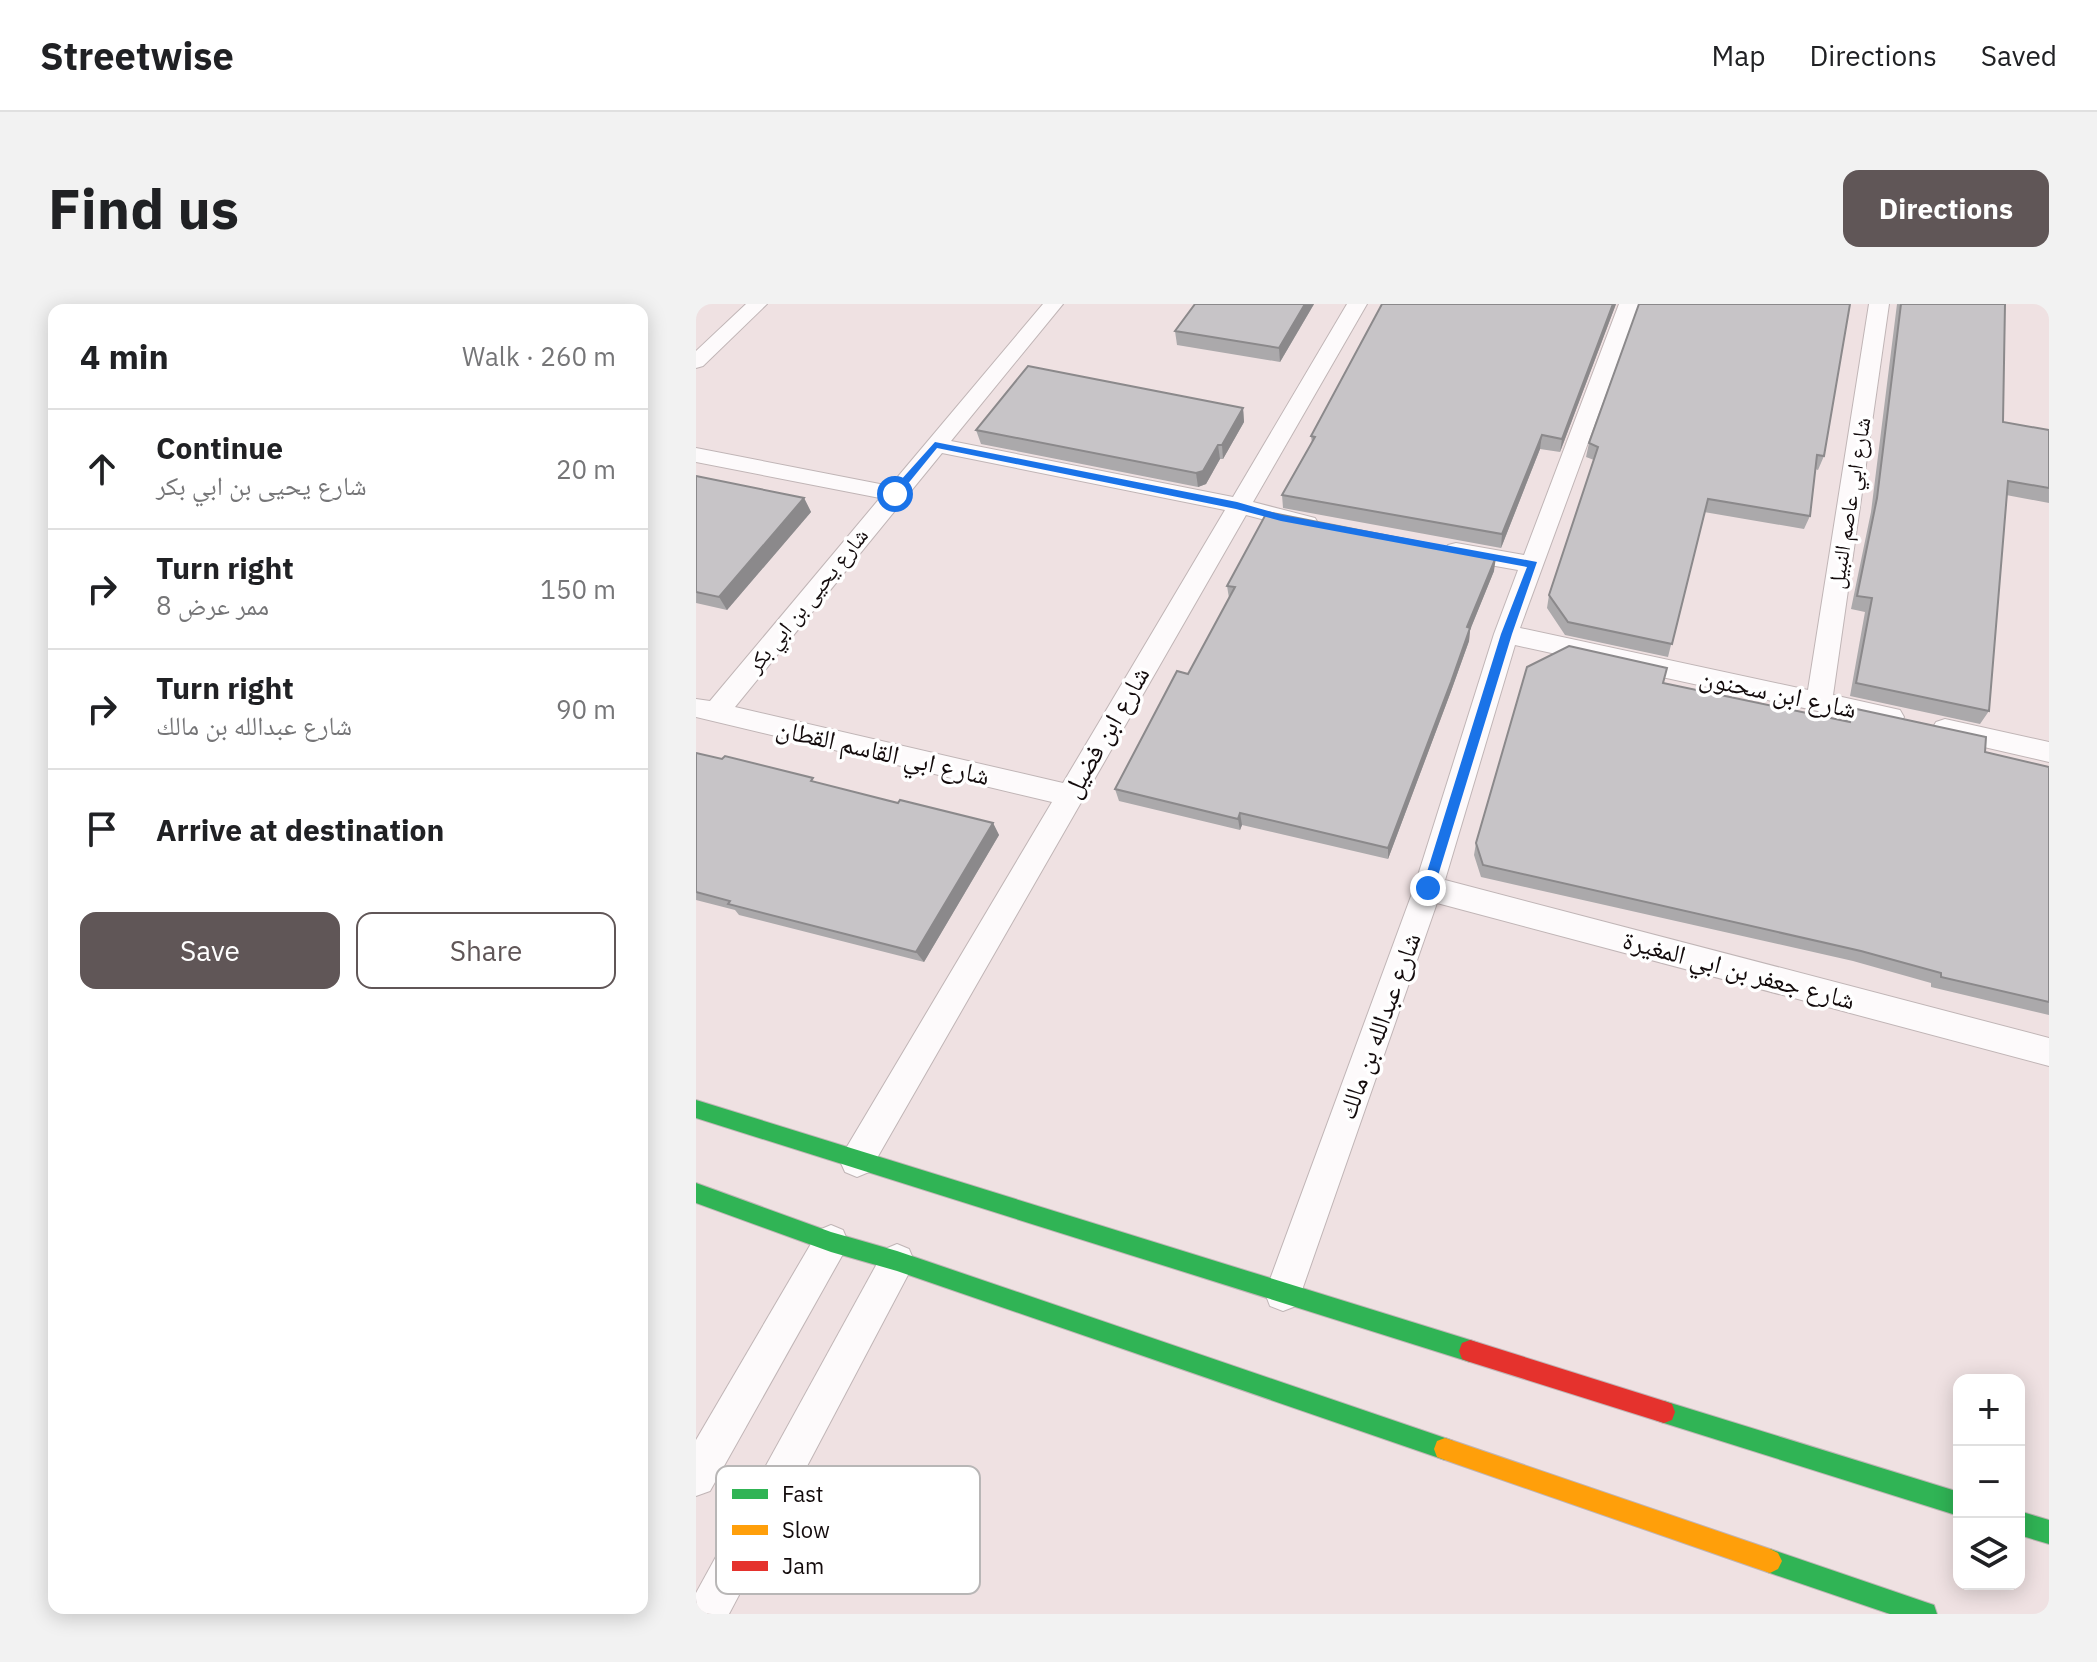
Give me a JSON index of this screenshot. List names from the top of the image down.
{
  "streets": {
    "street": [
      "شارع ابي عاصم النبيل",
      "شارع يحيى بن ابي بكر",
      "شارع ابن سحنون",
      "شارع ابن فضيل",
      "شارع ابي القاسم القطان",
      "شارع جعفر بن ابي المغيرة",
      "شارع عبدالله بن مالك"
    ]
  },
  "crossings": [
    ["شارع ابي عاصم النبيل", "شارع ابن سحنون"],
    ["شارع يحيى بن ابي بكر", "شارع ابي القاسم القطان"],
    ["شارع ابن سحنون", "شارع عبدالله بن مالك"],
    ["شارع ابن فضيل", "شارع ابي القاسم القطان"],
    ["شارع جعفر بن ابي المغيرة", "شارع عبدالله بن مالك"]
  ],
  "legend": ["Fast", "Slow", "Jam"],
  "page": {
    "header": "Streetwise",
    "nav": ["Map", "Directions", "Saved"],
    "buttons": [
      "Directions",
      ["Save", "Share"]
    ],
    "title": "Find us",
    "heading": ["4 min", "Walk · 260 m"],
    "list": [
      ["Continue", "شارع يحيى بن ابي بكر", "20 m"],
      ["Turn right", "ممر عرض 8", "150 m"],
      ["Turn right", "شارع عبدالله بن مالك", "90 m"],
      "Arrive at destination"
    ],
    "map_buttons": ["+", "−"]
  }
}
